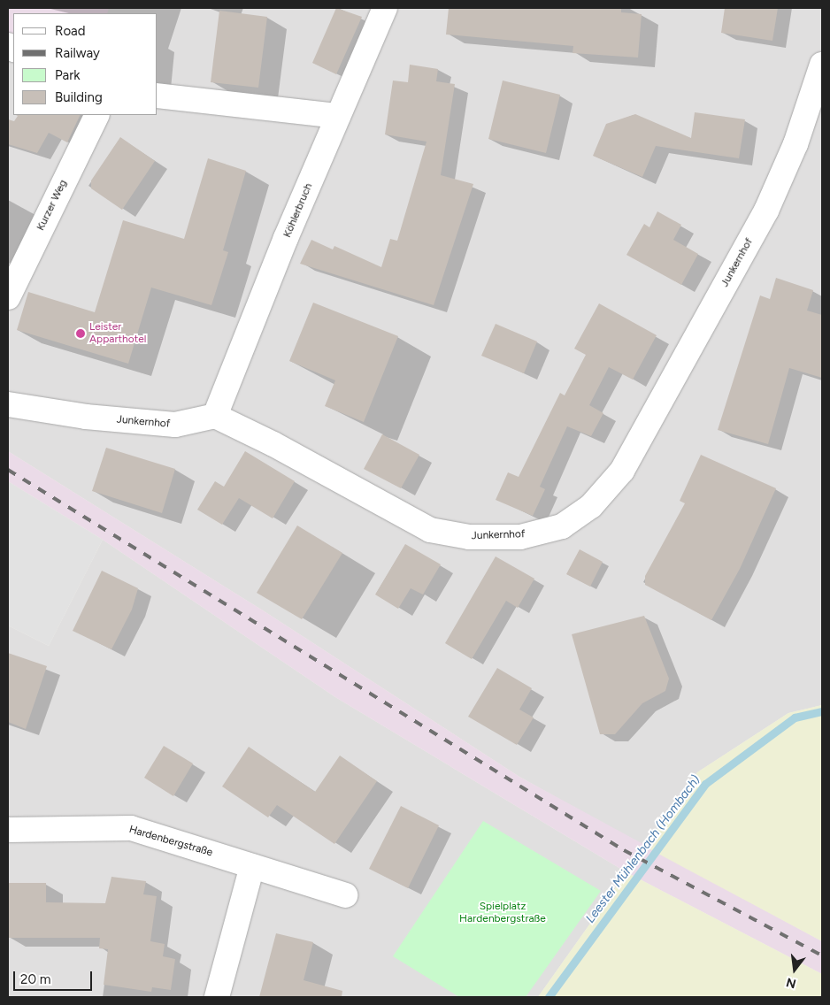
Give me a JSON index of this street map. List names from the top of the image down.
{
  "streets": {
    "street": [
      "Kurzer Weg",
      "Köhlerbruch",
      "Junkernhof",
      "Hardenbergstraße"
    ]
  },
  "crossings": [
    ["Köhlerbruch", "Junkernhof"]
  ],
  "water": ["Leester Mühlenbach (Hombach)"],
  "parks": ["Spielplatz Hardenbergstraße"],
  "places": ["Leister Apparthotel"],
  "legend": [
    "Road",
    "Railway",
    "Park",
    "Building"
  ],
  "scale_bar": "20 m",
  "north": "bottom"
}
